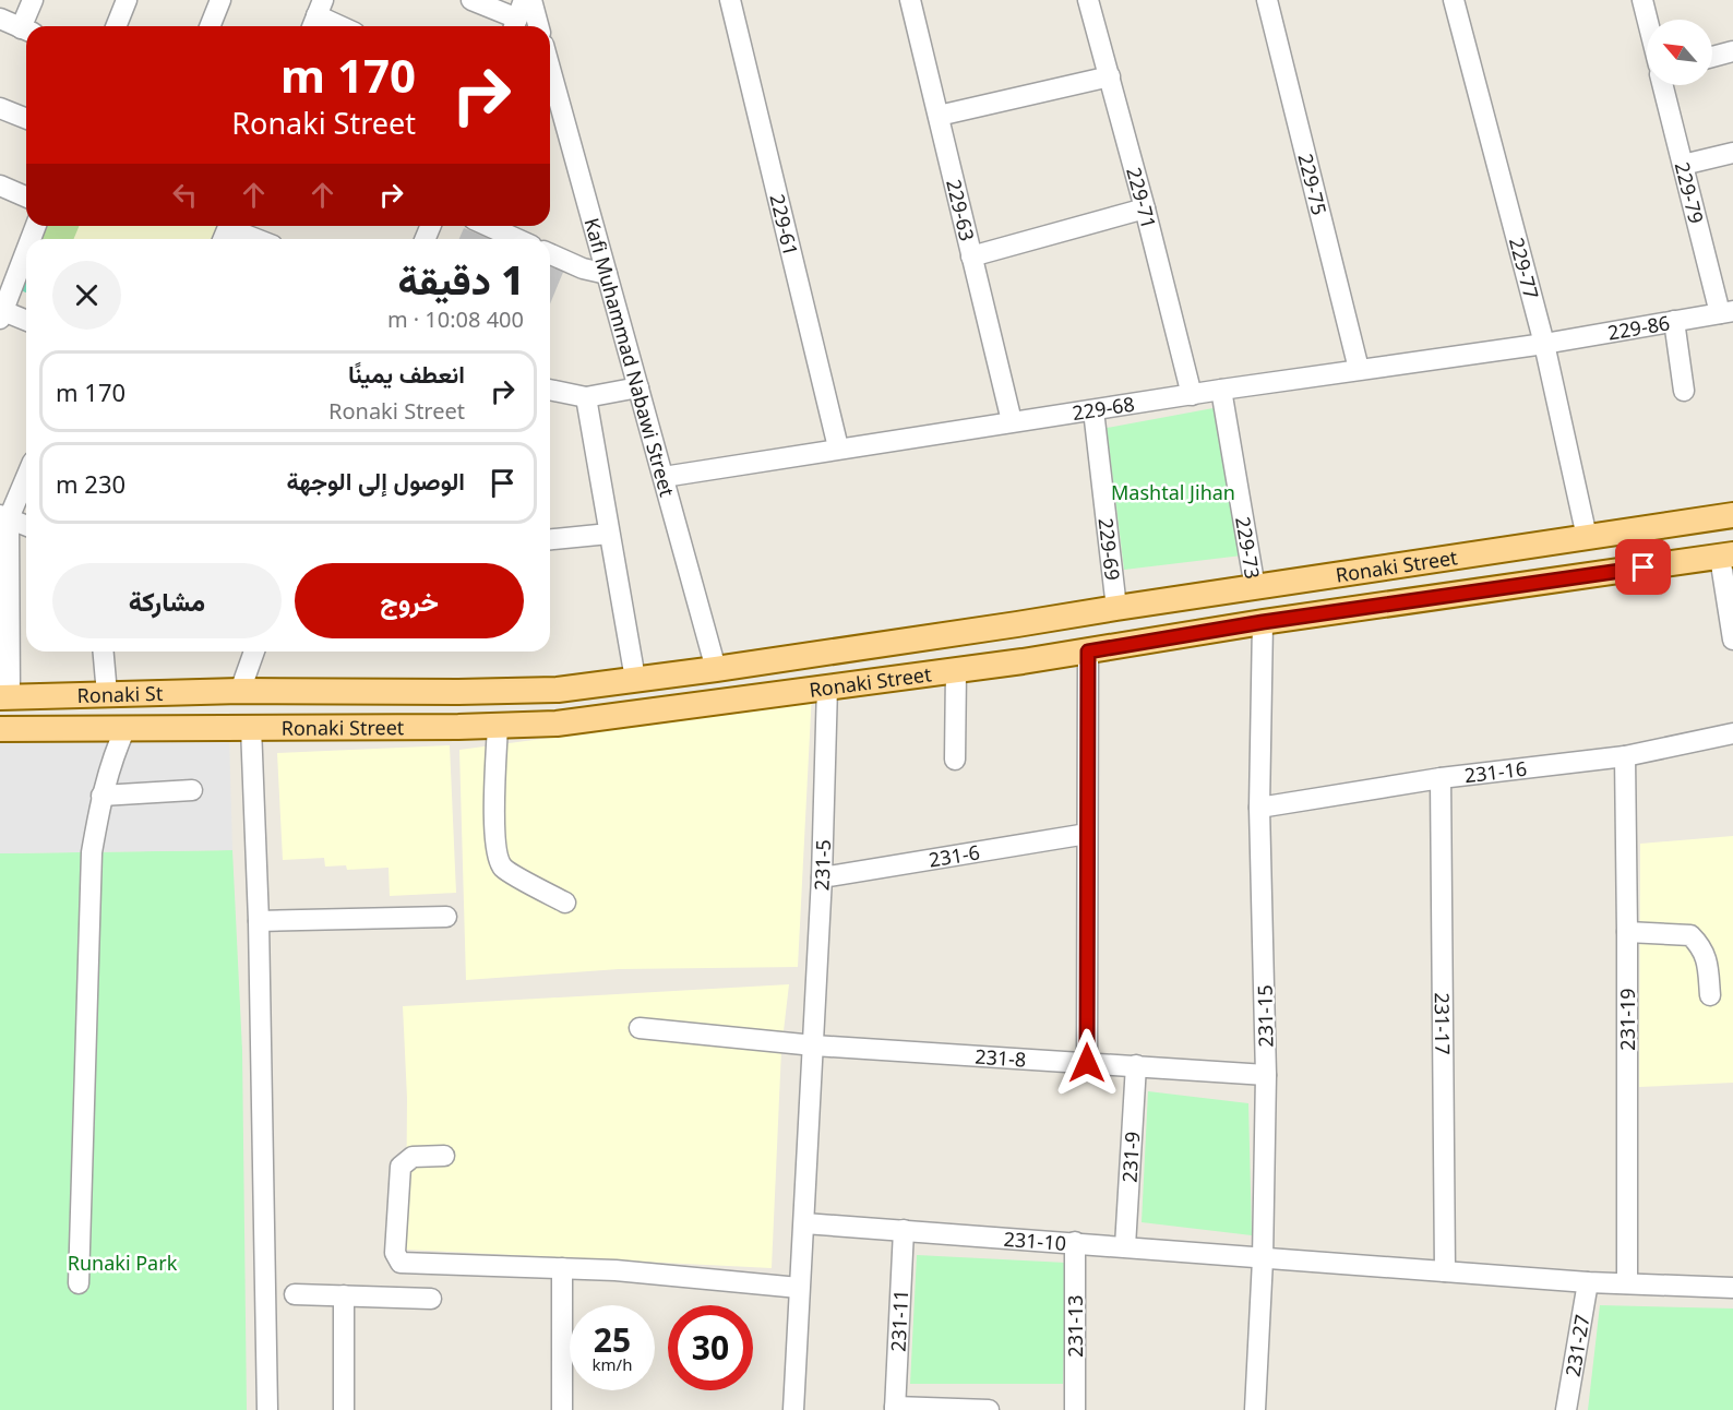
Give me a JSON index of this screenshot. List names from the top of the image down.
{
  "streets": {
    "main road": ["Ronaki Street", "Ronaki St"],
    "street": [
      "229-75",
      "229-79",
      "229-71",
      "229-63",
      "229-61",
      "229-77",
      "229-86",
      "Kafi Muhammad Nabawi Street",
      "229-68",
      "229-73",
      "229-69",
      "231-16",
      "231-6",
      "231-5",
      "231-15",
      "231-19",
      "231-17",
      "231-8",
      "231-9",
      "231-10",
      "231-11",
      "231-13",
      "231-27"
    ]
  },
  "crossings": [
    ["229-75", "229-68"],
    ["229-79", "229-86"],
    ["229-71", "229-68"],
    ["229-63", "229-68"],
    ["229-61", "229-68"],
    ["229-77", "229-86"],
    ["229-77", "229-68"],
    ["229-77", "Ronaki Street"],
    ["229-86", "229-68"],
    ["Kafi Muhammad Nabawi Street", "229-68"],
    ["Kafi Muhammad Nabawi Street", "Ronaki Street"],
    ["229-68", "229-73"],
    ["229-68", "229-69"],
    ["229-73", "Ronaki Street"],
    ["229-69", "Ronaki Street"],
    ["Ronaki Street", "Ronaki St"],
    ["Ronaki Street", "231-5"],
    ["Ronaki Street", "231-15"],
    ["231-16", "231-15"],
    ["231-16", "231-19"],
    ["231-16", "231-17"],
    ["231-6", "231-5"],
    ["231-5", "231-8"],
    ["231-5", "231-10"],
    ["231-15", "231-8"],
    ["231-15", "231-10"],
    ["231-19", "231-10"],
    ["231-17", "231-10"],
    ["231-8", "231-9"],
    ["231-9", "231-10"],
    ["231-10", "231-11"],
    ["231-10", "231-13"],
    ["231-10", "231-27"]
  ],
  "parks": ["Mashtal Jihan", "Runaki Park"],
  "north": "top left",
  "page": {
    "turn": ["170 m", "Ronaki Street"],
    "heading": ["1 دقيقة", "400 m · 10:08"],
    "list": [
      {
        "name": "انعطف يمينًا",
        "note": "Ronaki Street",
        "value": "170 m"
      },
      {
        "name": "الوصول إلى الوجهة",
        "value": "230 m"
      }
    ],
    "buttons": ["خروج", "مشاركة"],
    "speed": "25 km/h",
    "limit": "30"
  }
}
